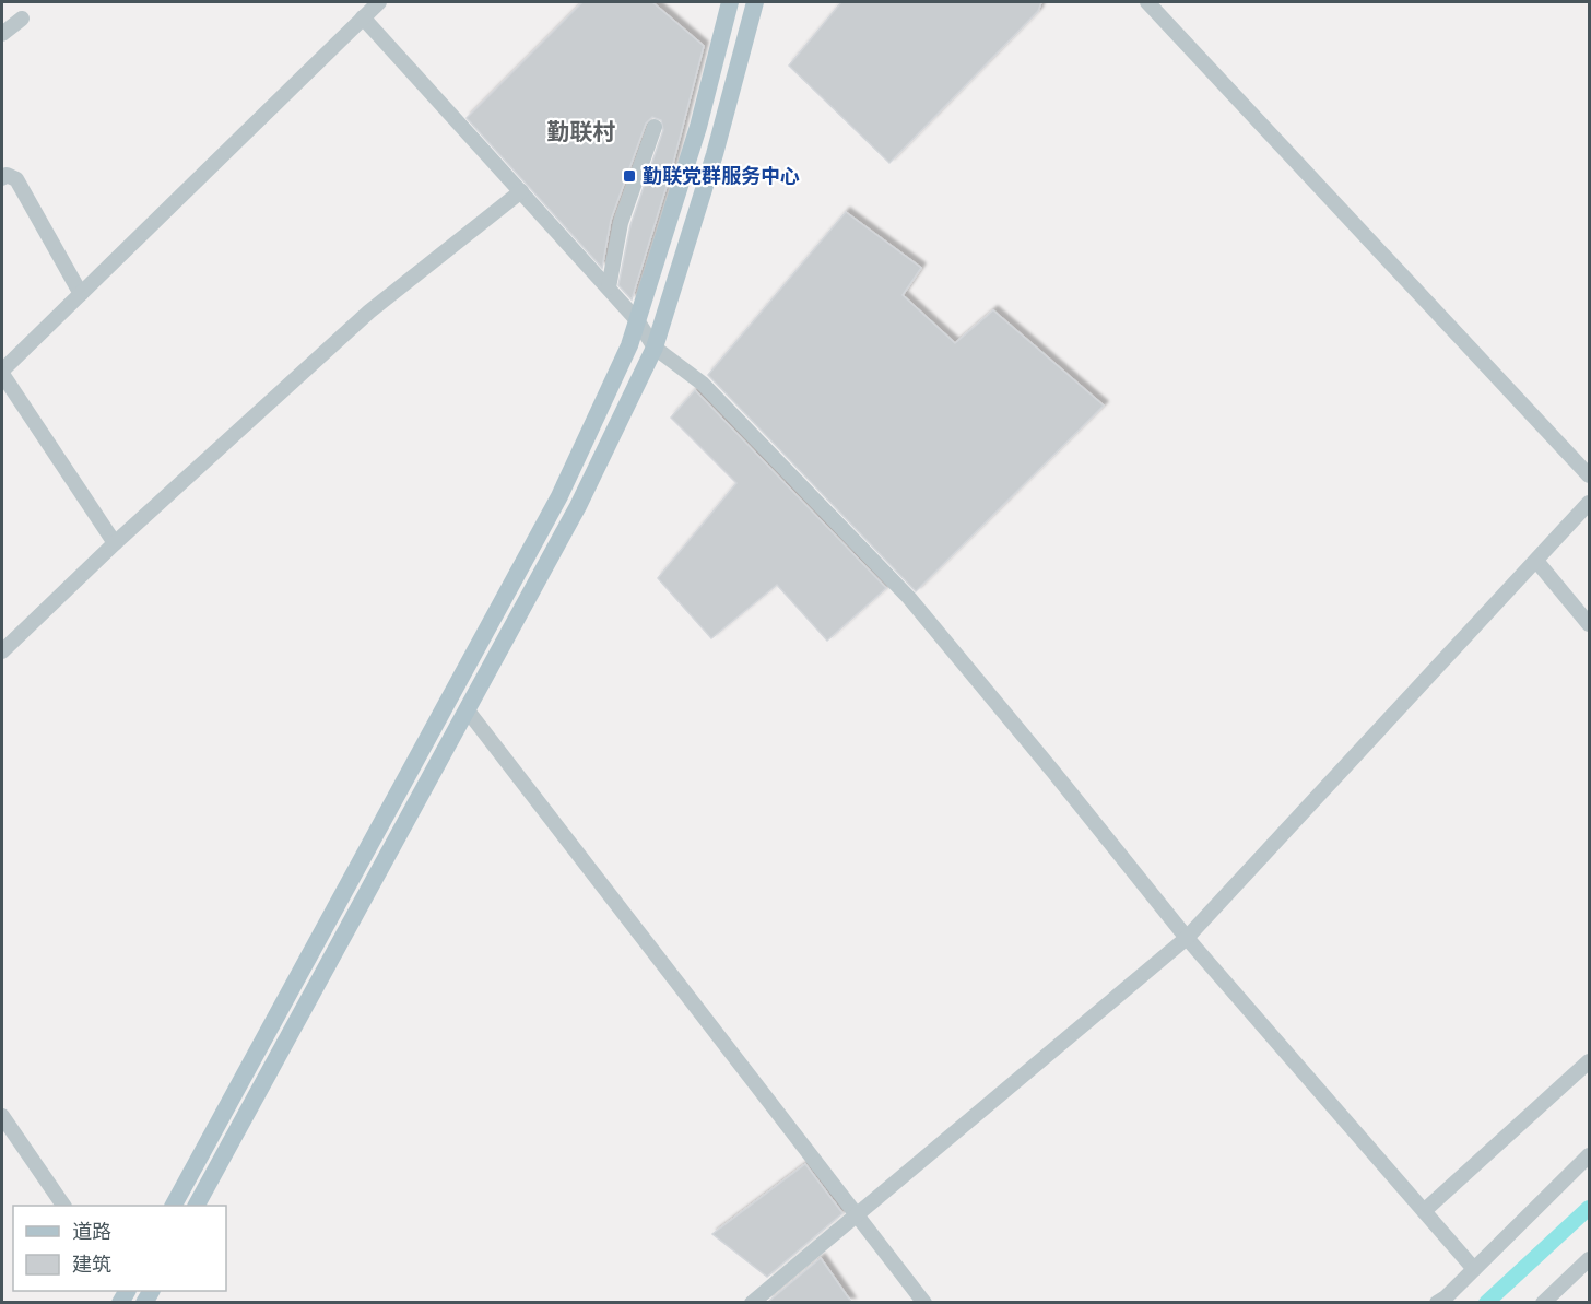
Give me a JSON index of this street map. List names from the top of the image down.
{
  "districts": ["勤联村"],
  "places": {
    "transit": ["勤联党群服务中心"]
  },
  "legend": ["道路", "建筑"]
}
